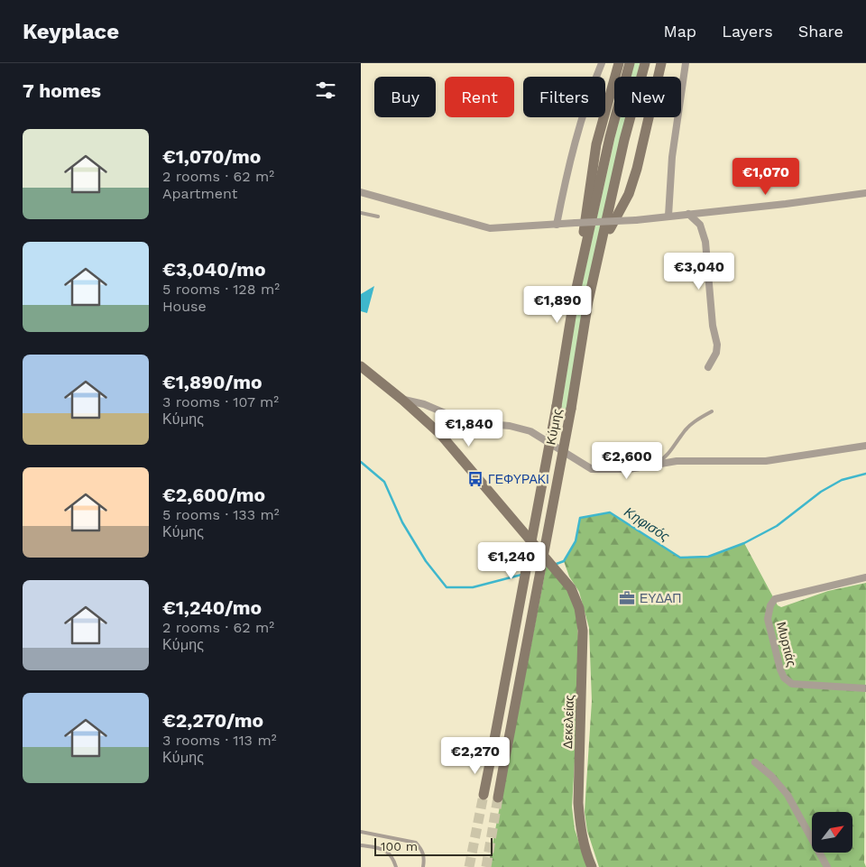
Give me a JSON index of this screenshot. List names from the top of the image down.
{
  "streets": {
    "main road": ["Κύμης", "Δεκελείας"],
    "street": ["Μυρτιάς"]
  },
  "water": ["Κηφισός"],
  "places": {
    "bus stop": ["ΓΕΦΥΡΑΚΙ"],
    "office": ["ΕΥΔΑΠ"]
  },
  "scale_bar": "100 m",
  "north": "top right",
  "page": {
    "header": "Keyplace",
    "nav": ["Map", "Layers", "Share"],
    "heading": "7 homes",
    "chip": [
      "Buy",
      "Rent",
      "Filters",
      "New"
    ],
    "list": [
      {
        "name": "€1,070/mo",
        "note": "2 rooms · 62 m² · Apartment"
      },
      {
        "name": "€3,040/mo",
        "note": "5 rooms · 128 m² · House"
      },
      {
        "name": "€1,890/mo",
        "note": "3 rooms · 107 m² · Κύμης"
      },
      {
        "name": "€2,600/mo",
        "note": "5 rooms · 133 m² · Κύμης"
      },
      {
        "name": "€1,240/mo",
        "note": "2 rooms · 62 m² · Κύμης"
      },
      {
        "name": "€2,270/mo",
        "note": "3 rooms · 113 m² · Κύμης"
      }
    ],
    "price": [
      "€1,070",
      "€3,040",
      "€1,890",
      "€1,840",
      "€2,600",
      "€1,240",
      "€2,270"
    ],
    "scale": "100 m"
  }
}
